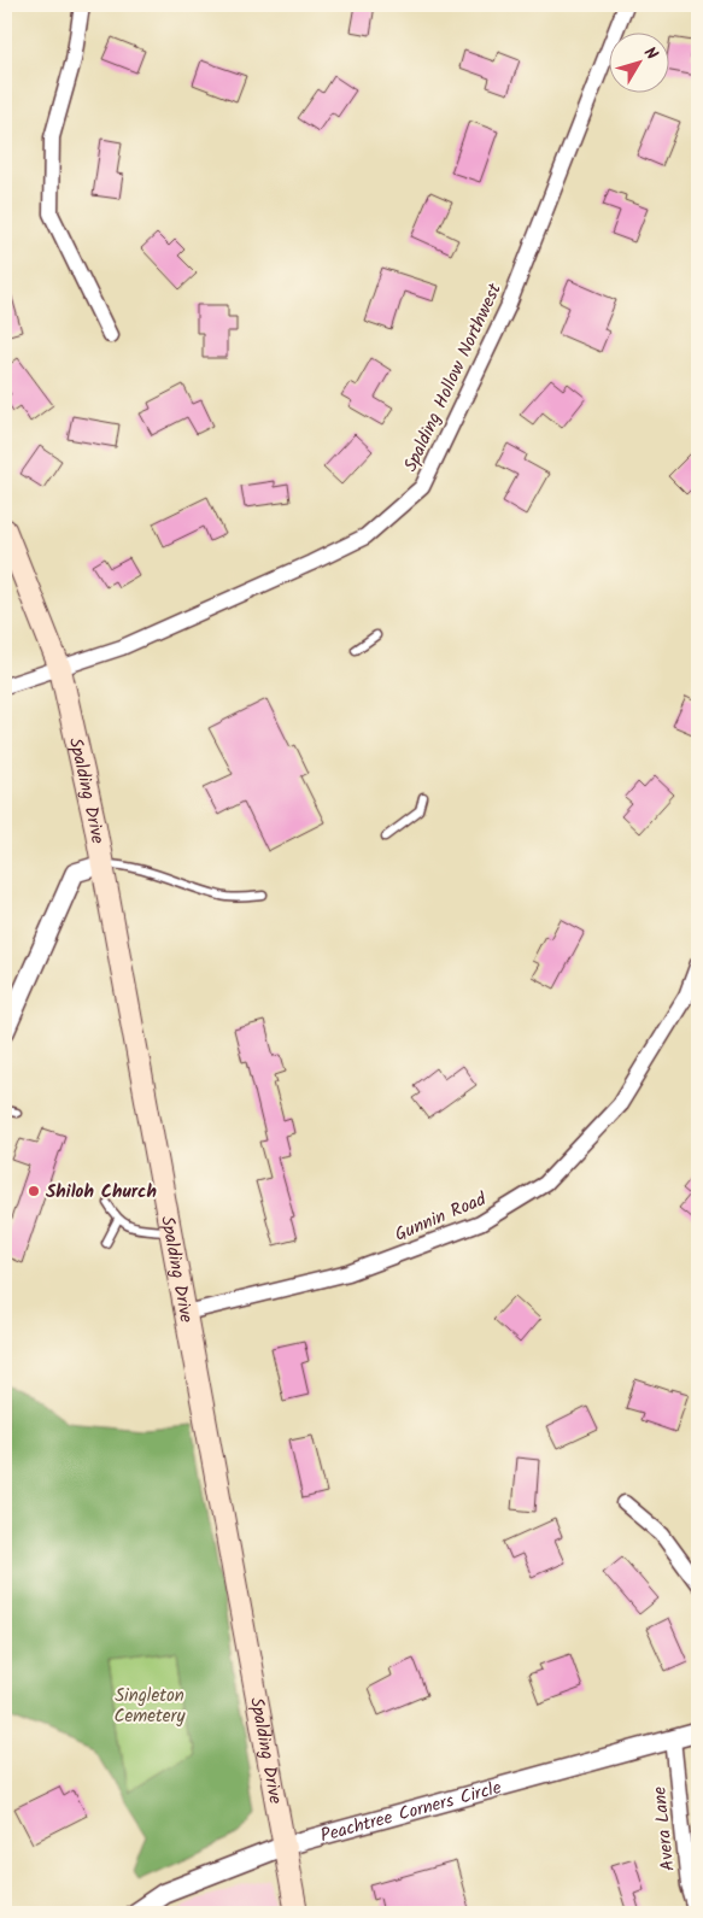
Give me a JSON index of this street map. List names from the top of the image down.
{
  "streets": {
    "main road": ["Spalding Drive"],
    "street": [
      "Spalding Hollow Northwest",
      "Gunnin Road",
      "Peachtree Corners Circle",
      "Avera Lane"
    ]
  },
  "crossings": [
    ["Spalding Hollow Northwest", "Spalding Drive"],
    ["Spalding Drive", "Gunnin Road"],
    ["Spalding Drive", "Peachtree Corners Circle"],
    ["Peachtree Corners Circle", "Avera Lane"]
  ],
  "parks": ["Singleton Cemetery"],
  "places": ["Shiloh Church"],
  "north": "top right"
}
